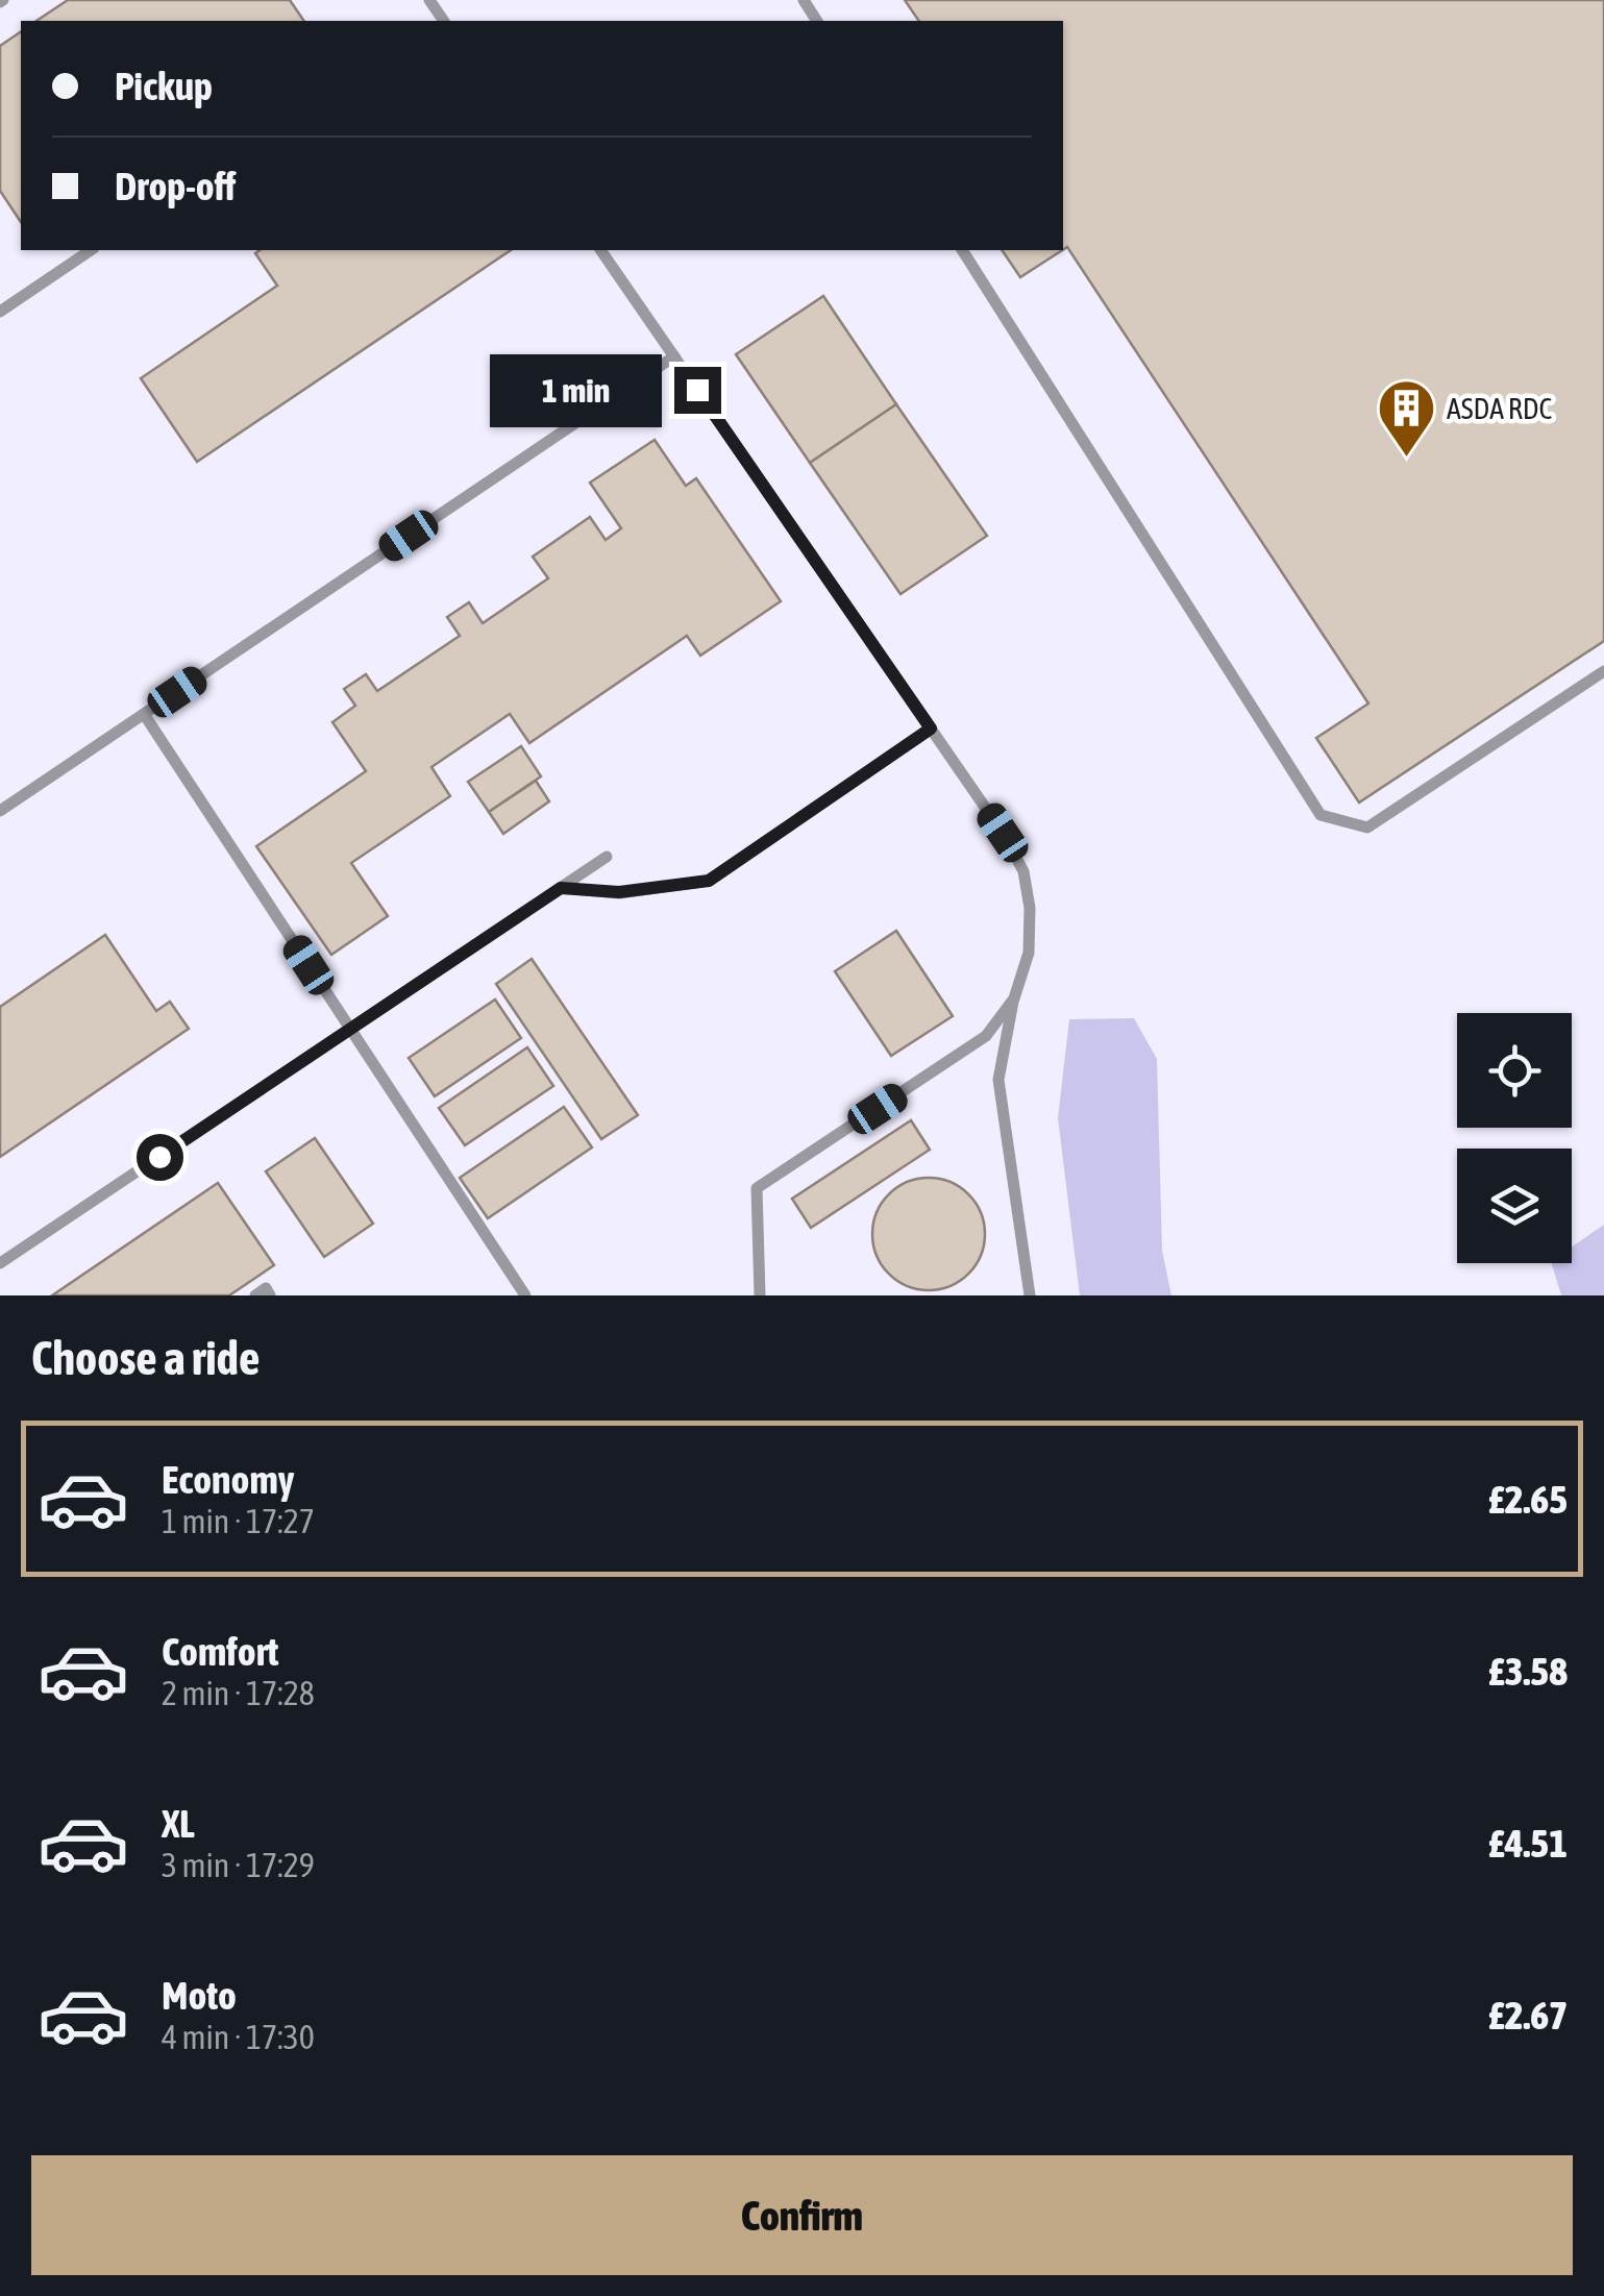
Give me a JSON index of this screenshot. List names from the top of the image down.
{
  "places": {
    "building": ["ASDA RDC"]
  },
  "page": {
    "banner": ["Pickup", "Drop-off"],
    "bubble": "1 min",
    "heading": "Choose a ride",
    "list": [
      {
        "name": "Economy",
        "note": "1 min · 17:27",
        "value": "£2.65"
      },
      {
        "name": "Comfort",
        "note": "2 min · 17:28",
        "value": "£3.58"
      },
      {
        "name": "XL",
        "note": "3 min · 17:29",
        "value": "£4.51"
      },
      {
        "name": "Moto",
        "note": "4 min · 17:30",
        "value": "£2.67"
      }
    ],
    "buttons": "Confirm"
  }
}
